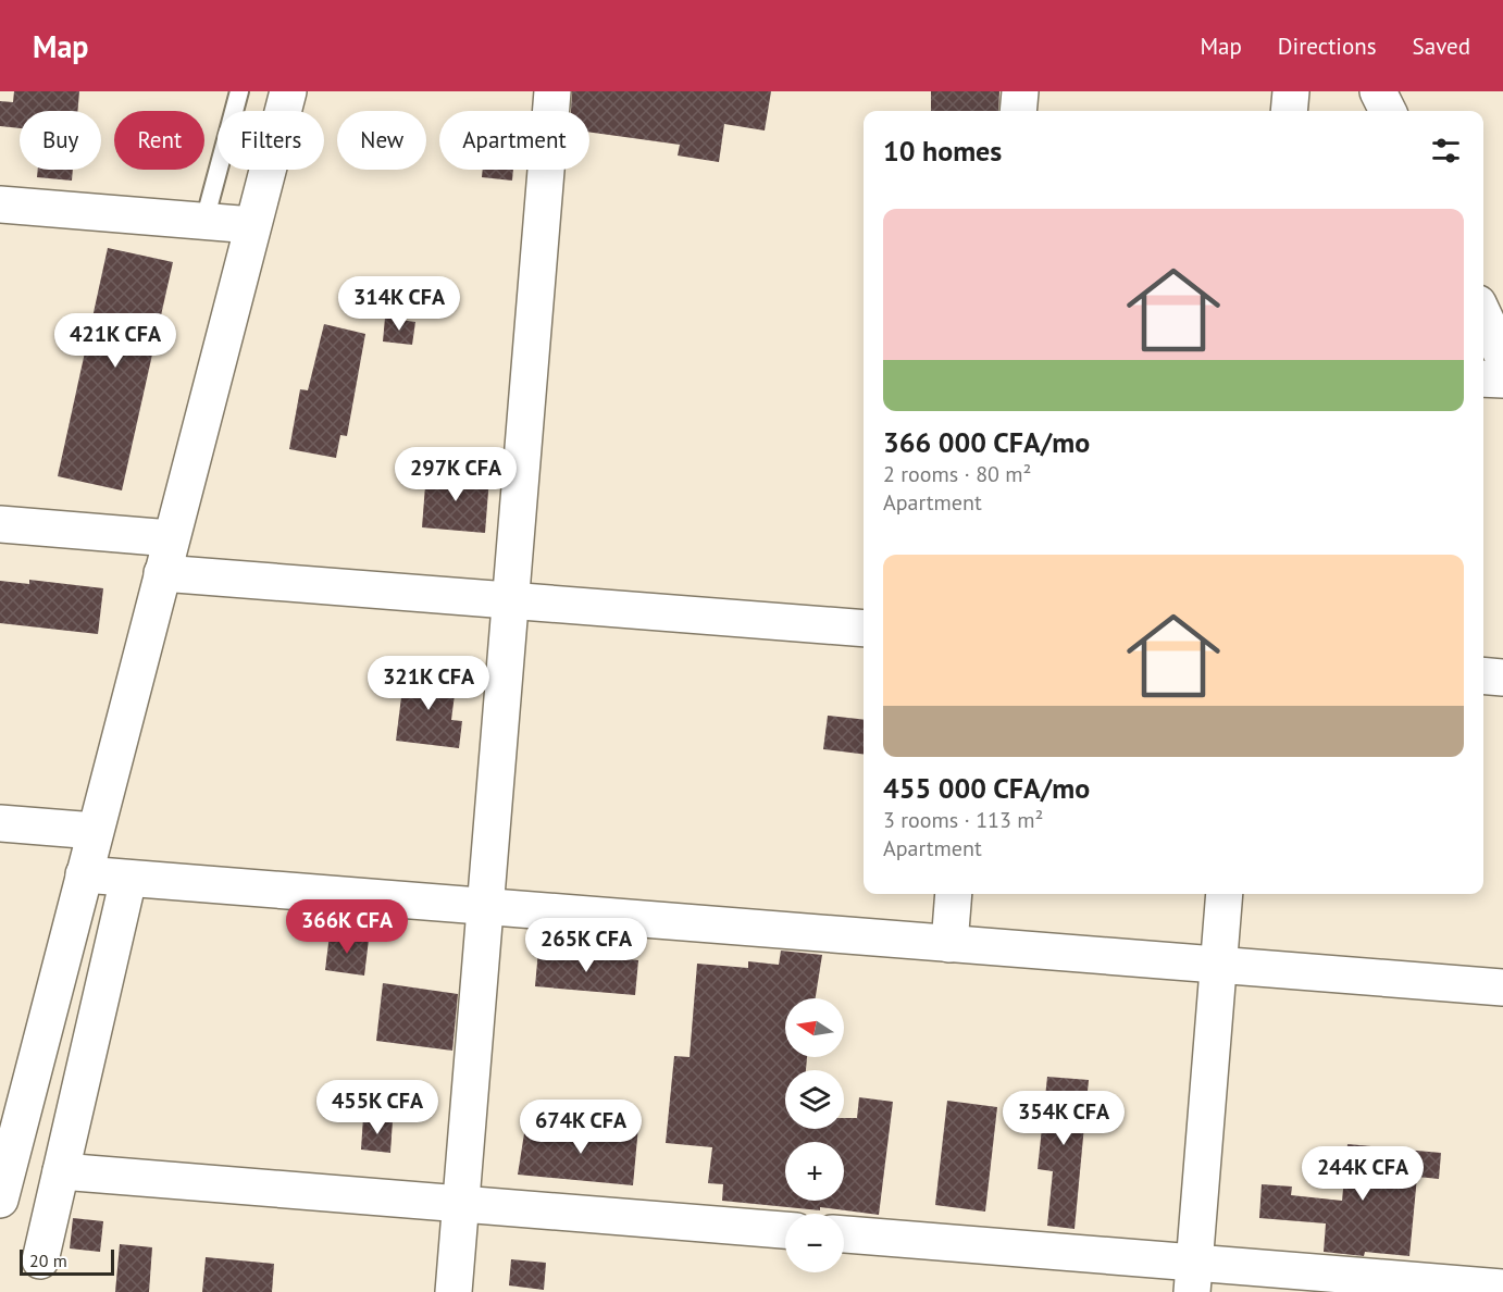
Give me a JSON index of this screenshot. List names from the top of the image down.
{
  "scale_bar": "20 m",
  "north": "left",
  "page": {
    "header": "Map",
    "nav": ["Map", "Directions", "Saved"],
    "chip": [
      "Buy",
      "Rent",
      "Filters",
      "New",
      "Apartment"
    ],
    "heading": "10 homes",
    "list": [
      {
        "name": "366 000 CFA/mo",
        "note": "2 rooms · 80 m² · Apartment"
      },
      {
        "name": "455 000 CFA/mo",
        "note": "3 rooms · 113 m² · Apartment"
      }
    ],
    "price": [
      "314K CFA",
      "421K CFA",
      "297K CFA",
      "321K CFA",
      "366K CFA",
      "265K CFA",
      "455K CFA",
      "354K CFA",
      "674K CFA",
      "244K CFA"
    ],
    "map_buttons": ["+", "−"],
    "scale": "20 m"
  }
}
